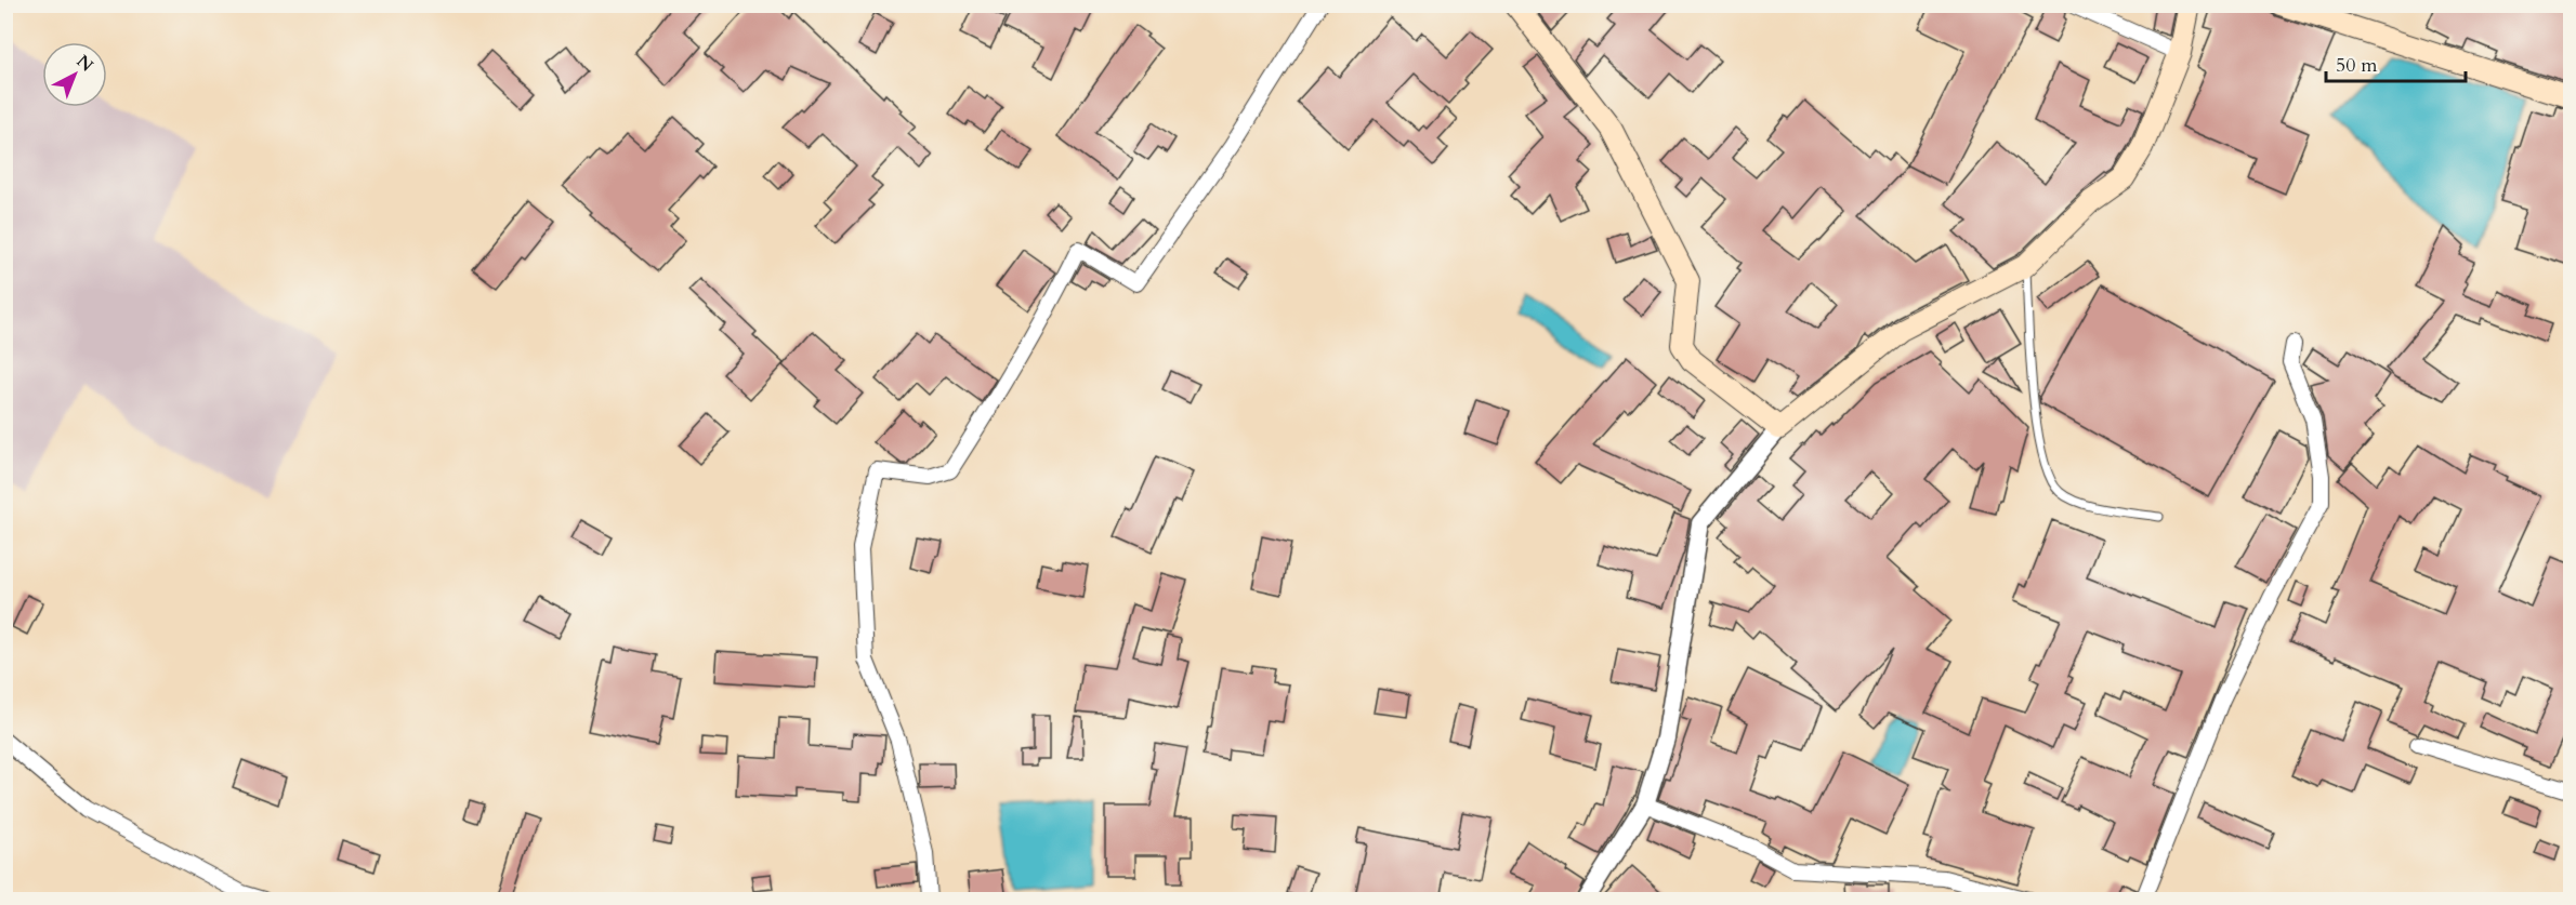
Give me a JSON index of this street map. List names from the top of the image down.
{
  "scale_bar": "50 m",
  "north": "top right"
}
